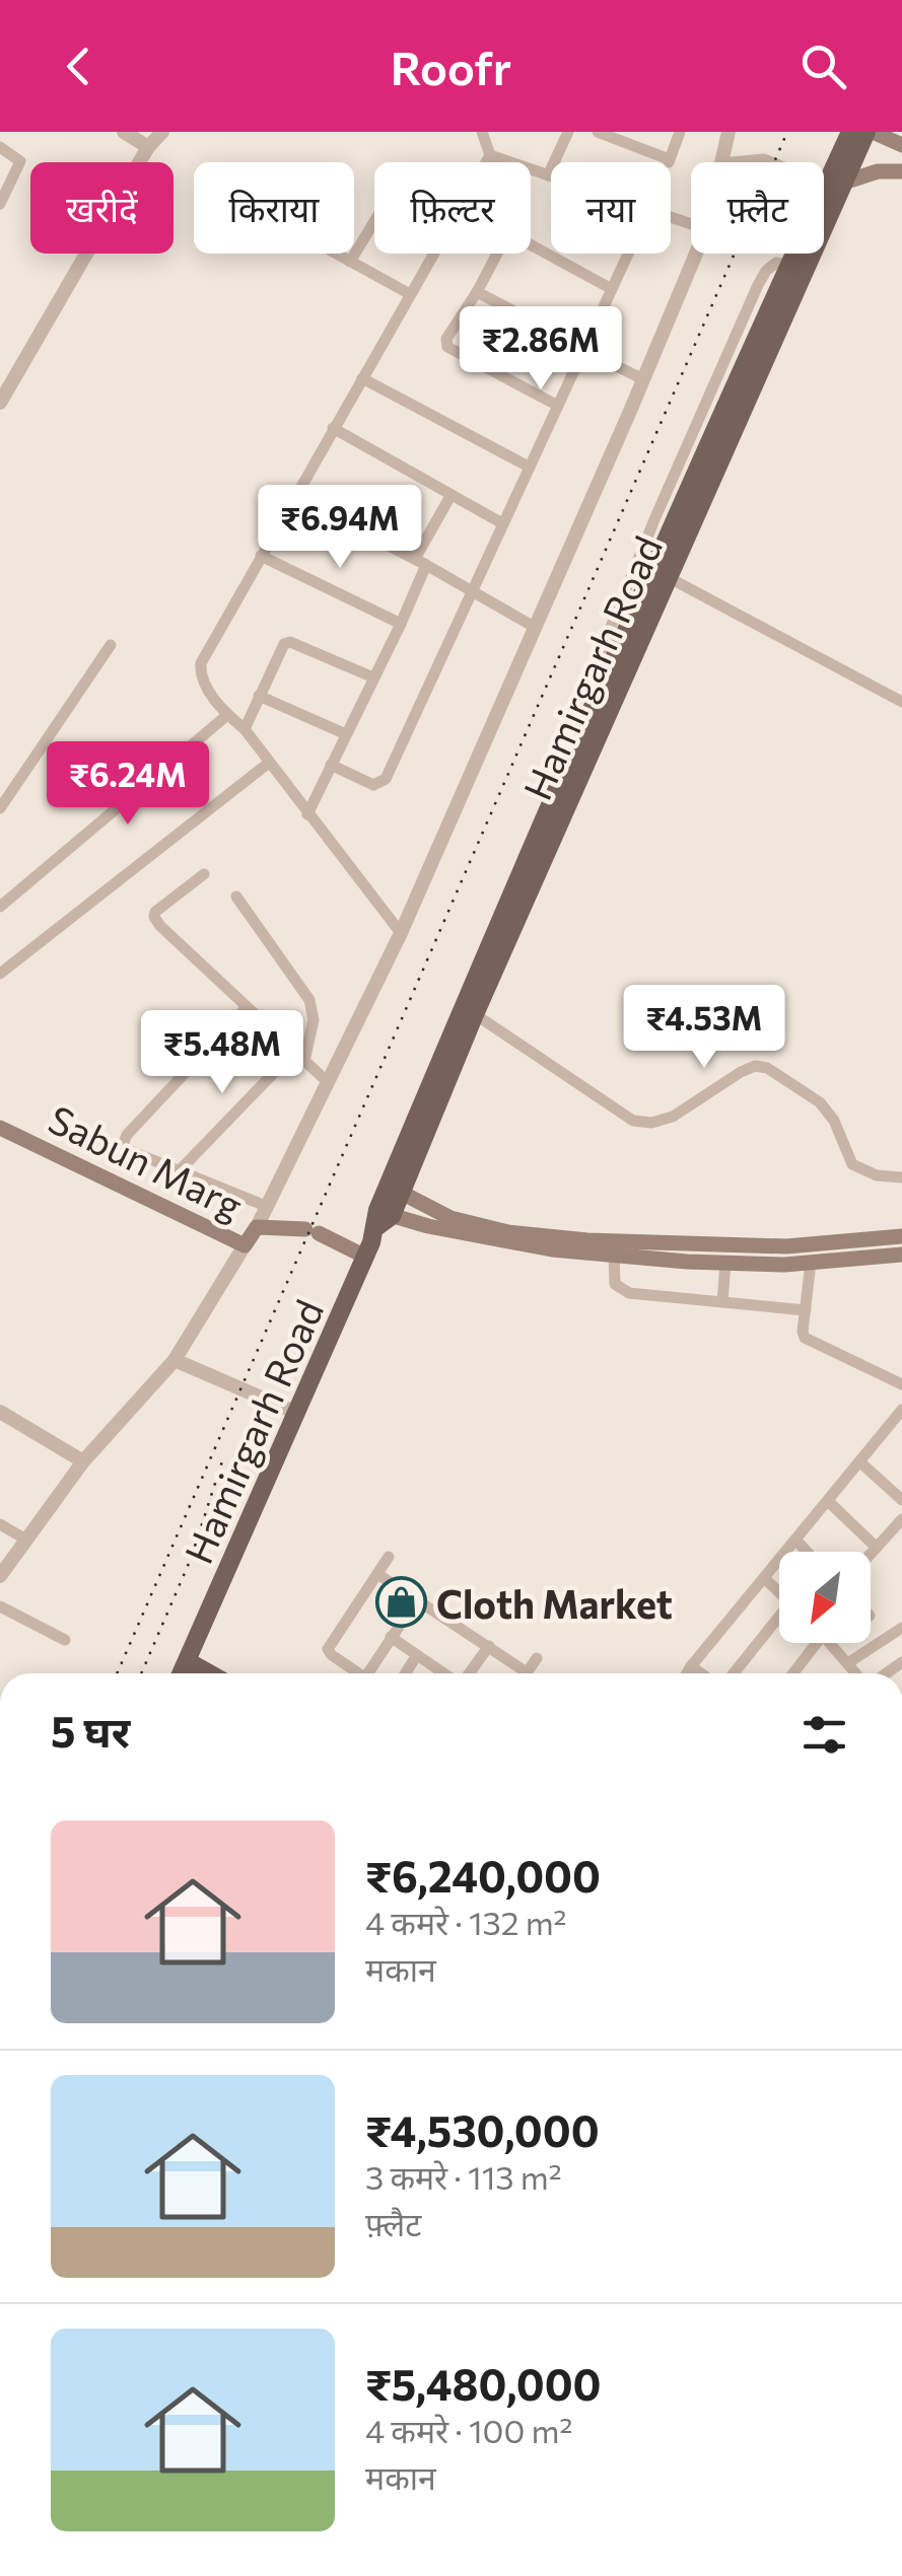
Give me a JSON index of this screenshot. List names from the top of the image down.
{
  "streets": {
    "main road": ["Hamirgarh Road", "Sabun Marg"]
  },
  "places": {
    "shop": ["Cloth Market"]
  },
  "north": "bottom left",
  "page": {
    "header": "Roofr",
    "chip": [
      "खरीदें",
      "किराया",
      "फ़िल्टर",
      "नया",
      "फ़्लैट"
    ],
    "price": [
      "₹2.86M",
      "₹6.94M",
      "₹6.24M",
      "₹4.53M",
      "₹5.48M"
    ],
    "heading": "5 घर",
    "list": [
      {
        "name": "₹6,240,000",
        "note": "4 कमरे · 132 m² · मकान"
      },
      {
        "name": "₹4,530,000",
        "note": "3 कमरे · 113 m² · फ़्लैट"
      },
      {
        "name": "₹5,480,000",
        "note": "4 कमरे · 100 m² · मकान"
      }
    ]
  }
}
